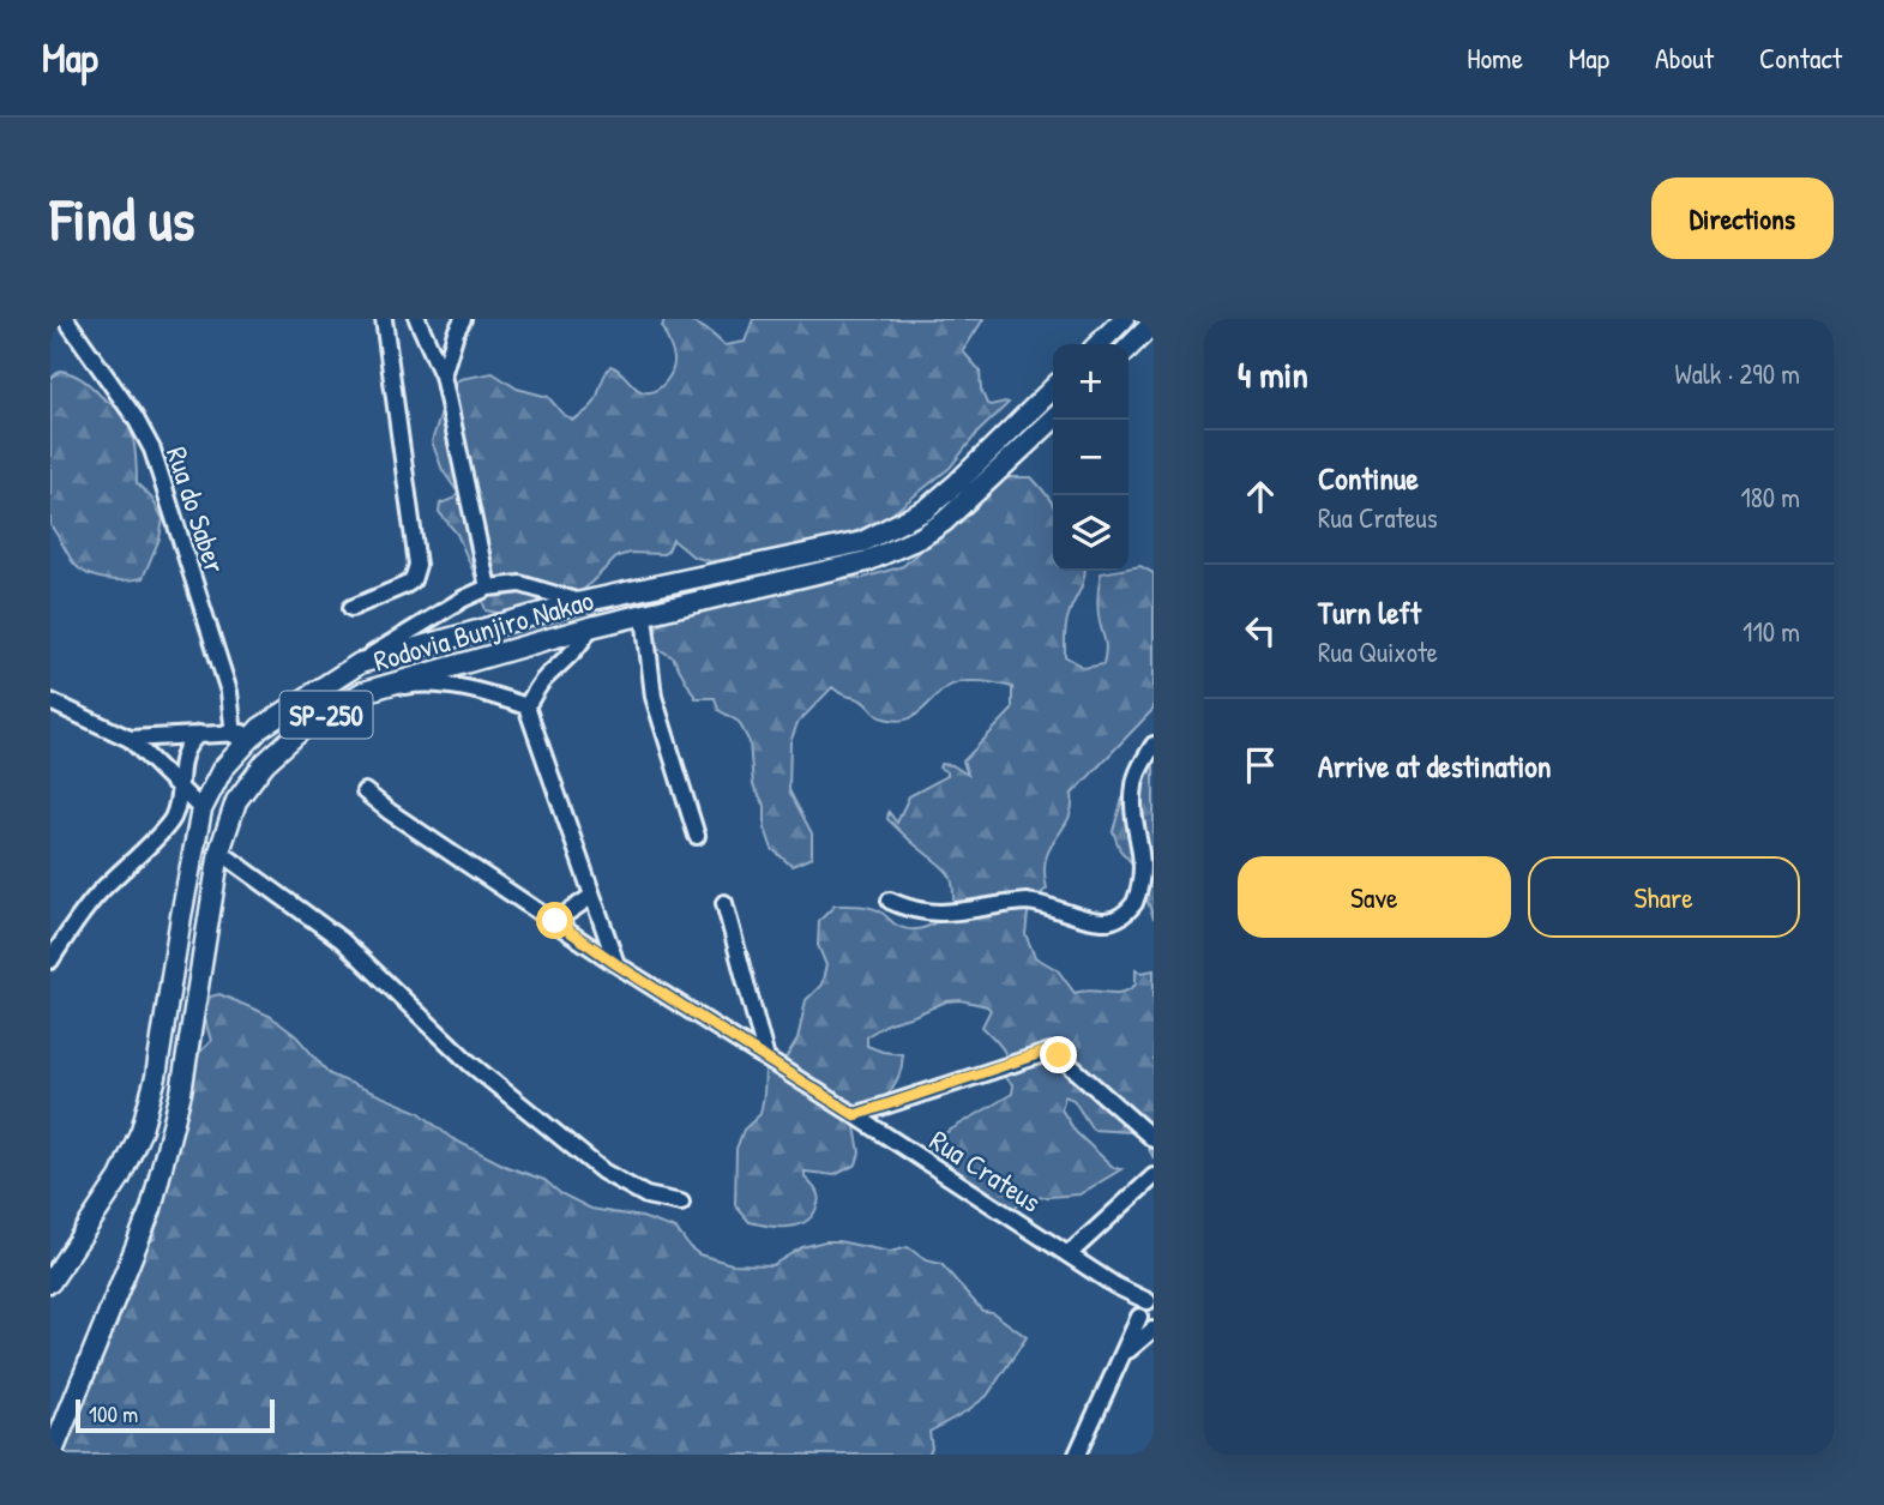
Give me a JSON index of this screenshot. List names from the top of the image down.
{
  "streets": {
    "main road": ["Rodovia Bunjiro Nakao", "SP-250"],
    "street": ["Rua do Saber", "Rua Crateus"]
  },
  "scale_bar": "100 m",
  "page": {
    "header": "Map",
    "nav": [
      "Home",
      "Map",
      "About",
      "Contact"
    ],
    "buttons": [
      "Directions",
      ["Save", "Share"]
    ],
    "title": "Find us",
    "heading": ["4 min", "Walk · 290 m"],
    "map_buttons": ["+", "−"],
    "list": [
      ["Continue", "Rua Crateus", "180 m"],
      ["Turn left", "Rua Quixote", "110 m"],
      "Arrive at destination"
    ],
    "scale": "100 m"
  }
}
